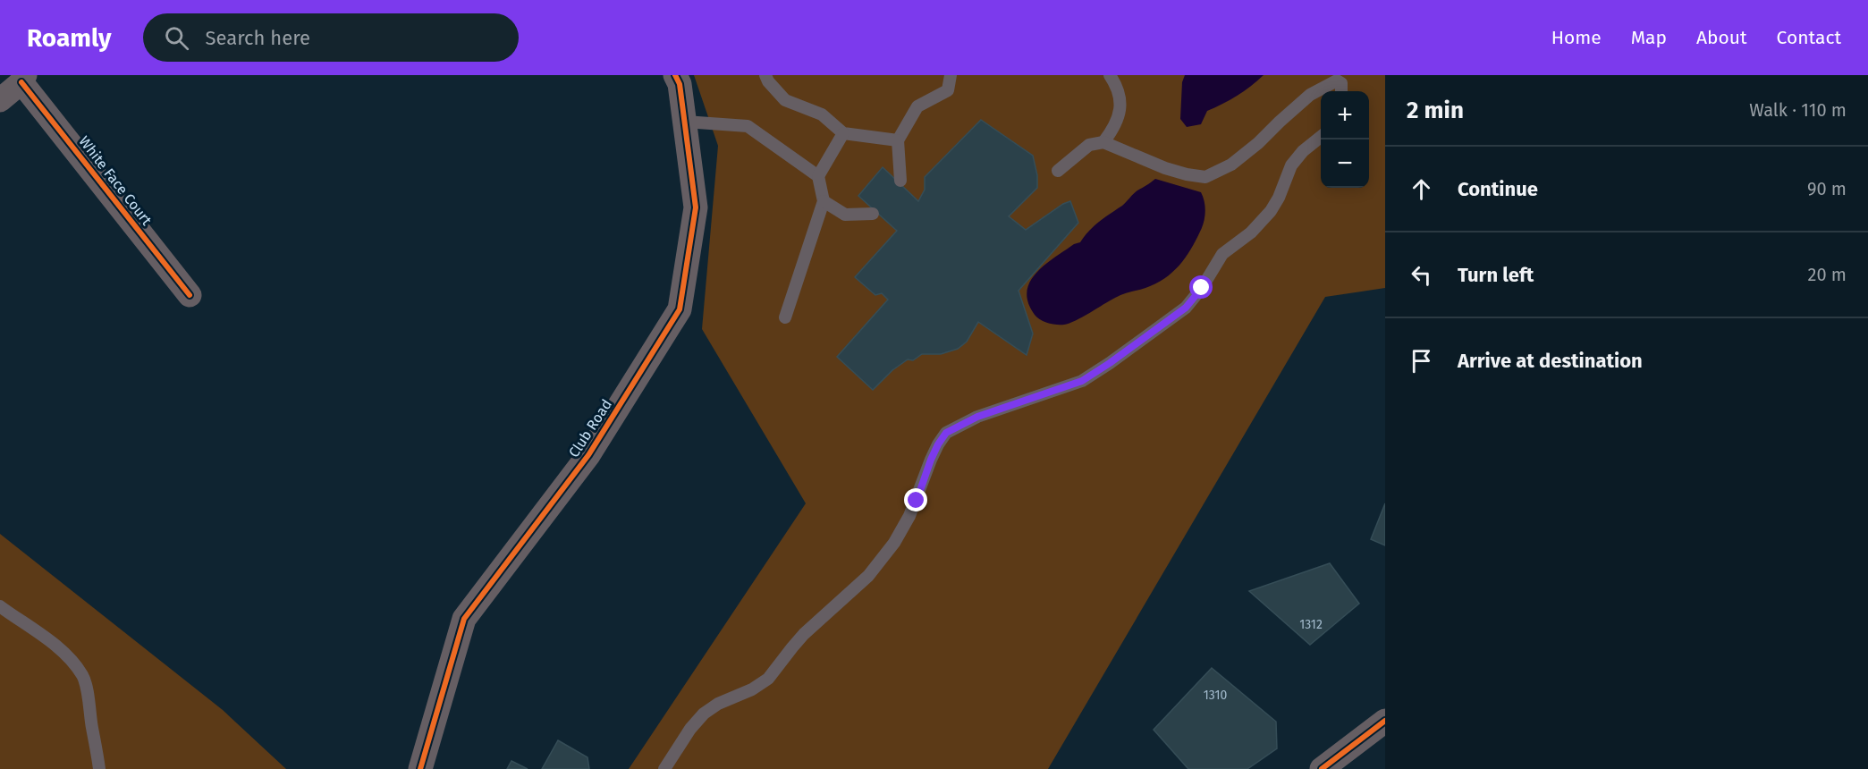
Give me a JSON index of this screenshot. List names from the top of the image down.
{
  "streets": {
    "street": ["White Face Court", "Club Road"]
  },
  "house_numbers": ["1312", "1310"],
  "page": {
    "header": "Roamly",
    "search": "Search here",
    "nav": [
      "Home",
      "Map",
      "About",
      "Contact"
    ],
    "heading": ["2 min", "Walk · 110 m"],
    "map_buttons": ["+", "−"],
    "list": [
      ["Continue", "90 m"],
      ["Turn left", "20 m"],
      "Arrive at destination"
    ]
  }
}
